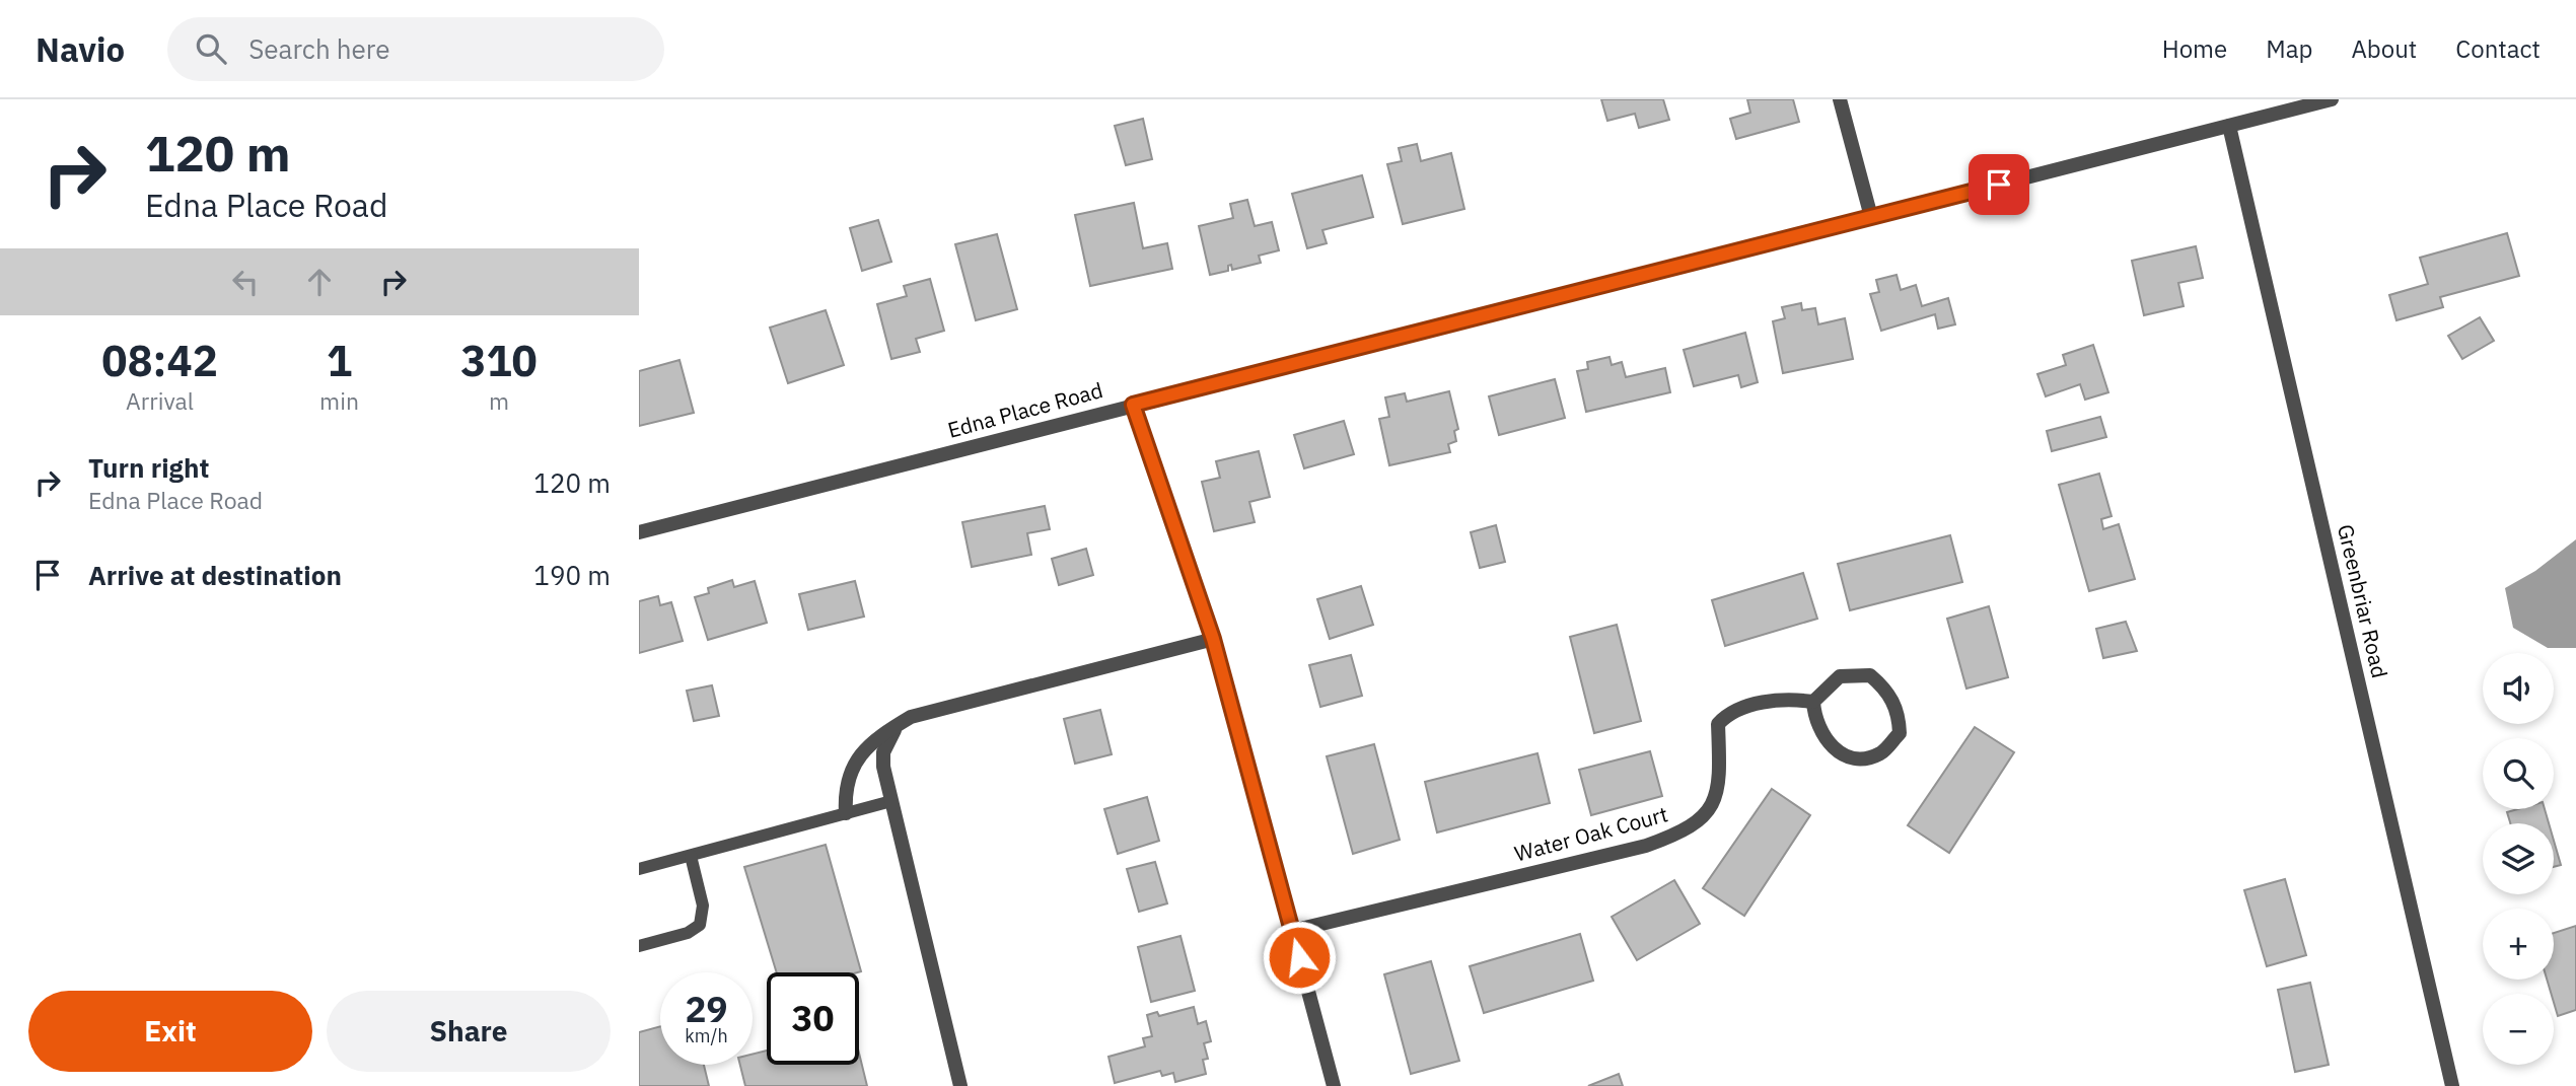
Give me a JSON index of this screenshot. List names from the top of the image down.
{
  "streets": {
    "street": ["Edna Place Road", "Greenbriar Road", "Water Oak Court"]
  },
  "crossings": [
    ["Edna Place Road", "Greenbriar Road"]
  ],
  "page": {
    "header": "Navio",
    "search": "Search here",
    "nav": [
      "Home",
      "Map",
      "About",
      "Contact"
    ],
    "turn": ["120 m", "Edna Place Road"],
    "eta": [
      "08:42",
      "Arrival",
      "1",
      "min",
      "310",
      "m"
    ],
    "list": [
      {
        "name": "Turn right",
        "note": "Edna Place Road",
        "value": "120 m"
      },
      {
        "name": "Arrive at destination",
        "value": "190 m"
      }
    ],
    "map_buttons": ["+", "−"],
    "speed": "29 km/h",
    "limit": "30",
    "buttons": ["Exit", "Share"]
  }
}
